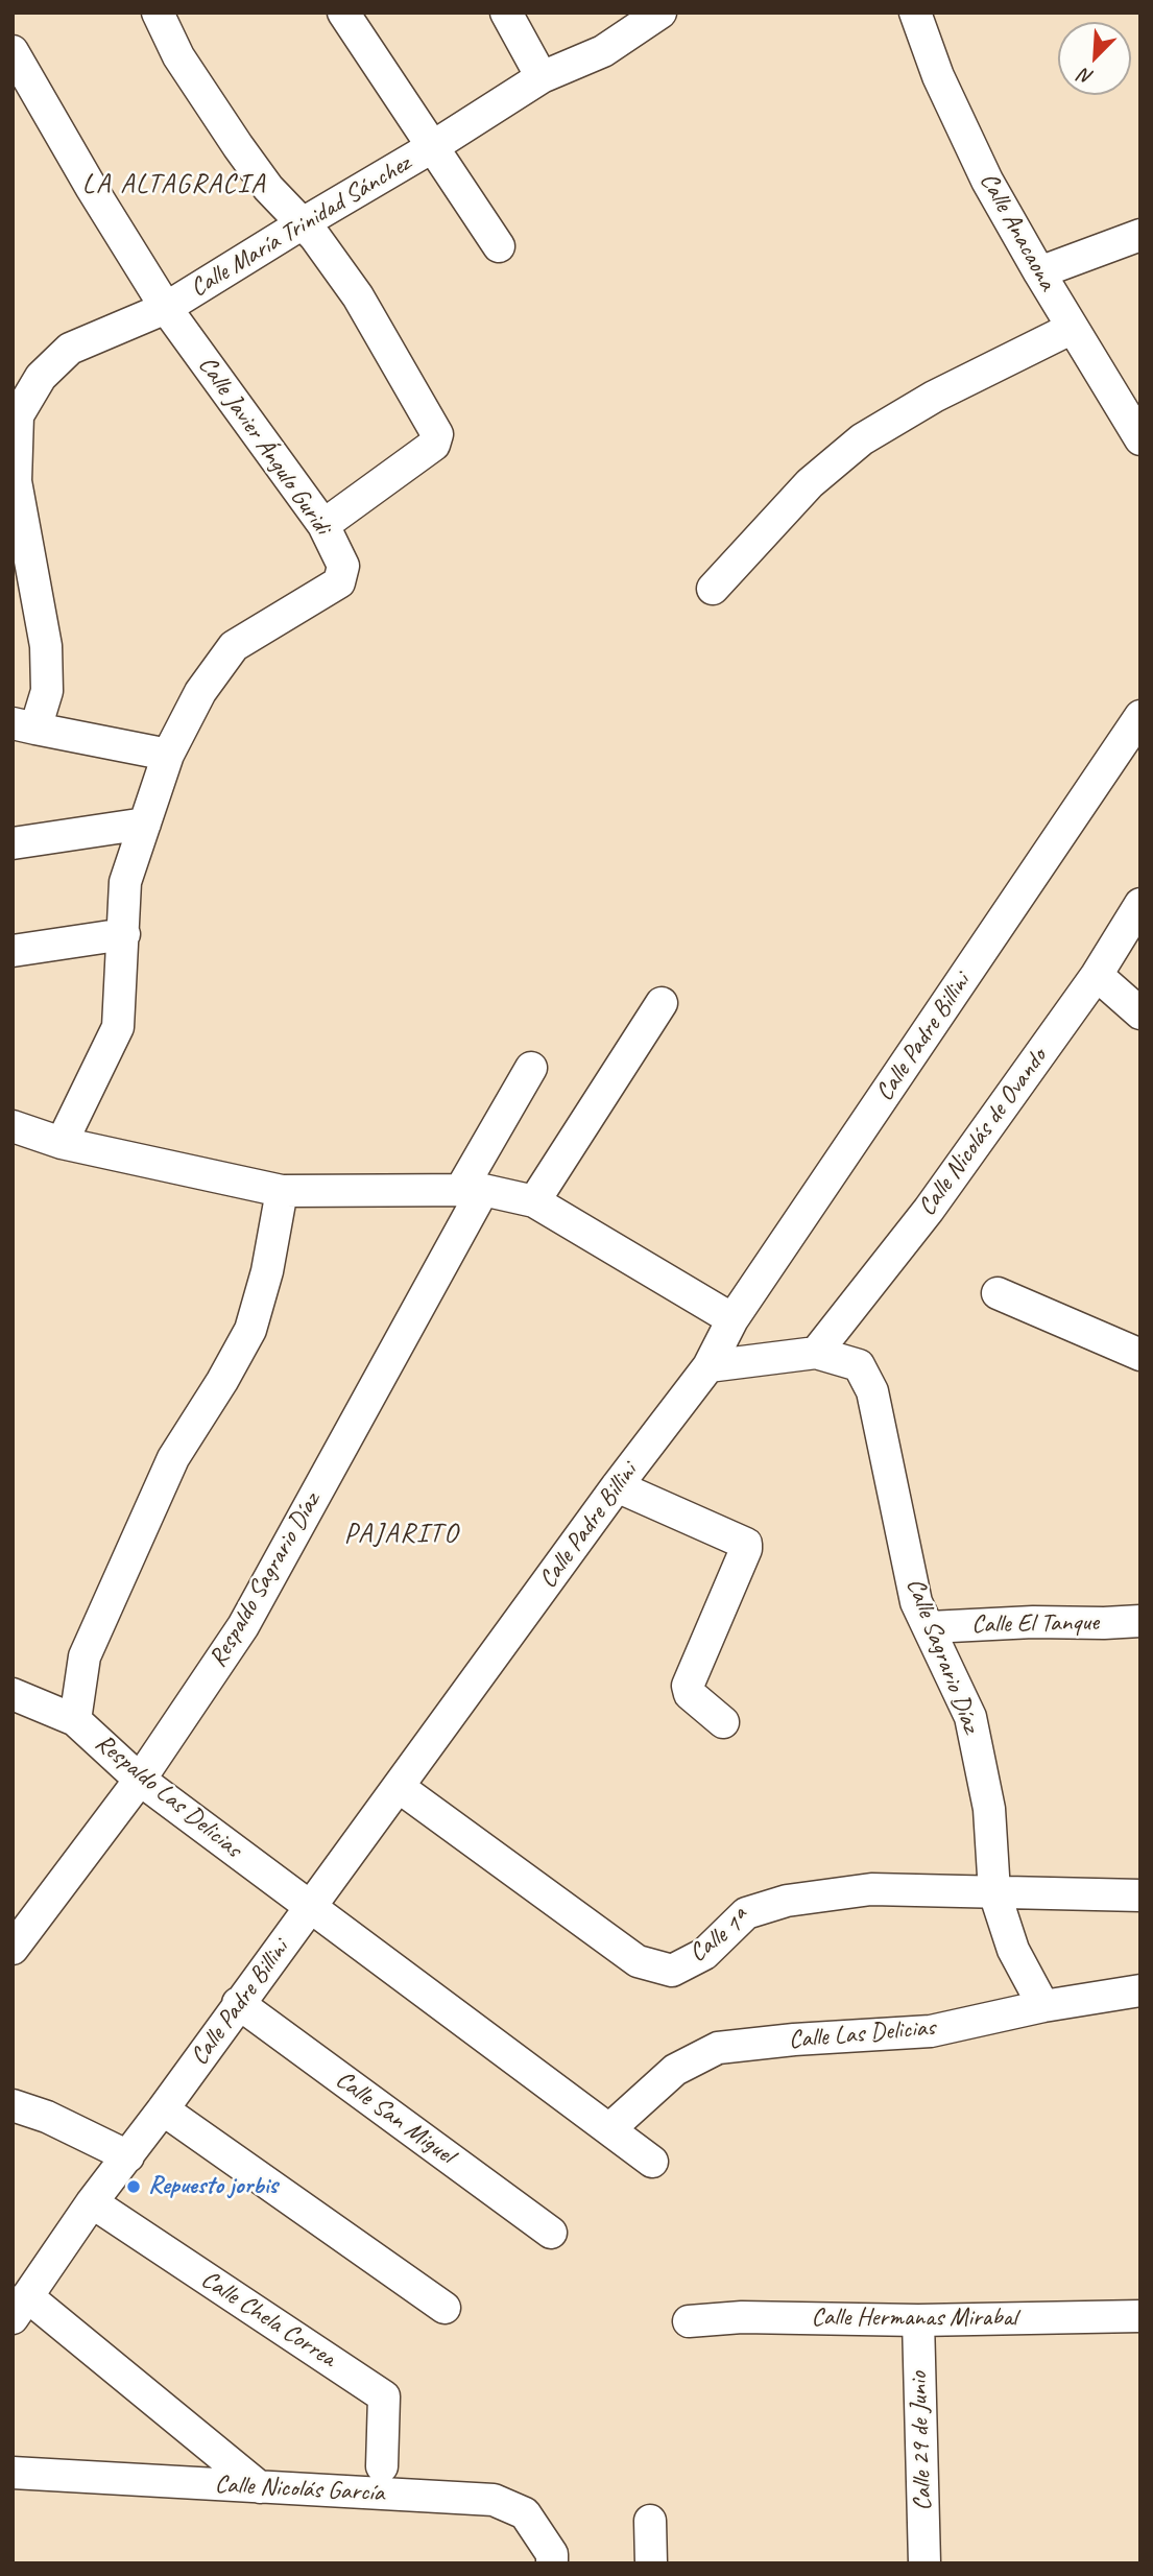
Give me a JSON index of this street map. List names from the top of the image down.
{
  "streets": {
    "street": [
      "Calle María Trinidad Sánchez",
      "Calle Anacaona",
      "Calle Javier Ángulo Guridi",
      "Calle Padre Billini",
      "Calle Nicolás de Ovando",
      "Respaldo Sagrario Díaz",
      "Calle El Tanque",
      "Calle Sagrario Díaz",
      "Respaldo Las Delicias",
      "Calle 1ª",
      "Calle Las Delicias",
      "Calle San Miguel",
      "Calle Hermanas Mirabal",
      "Calle Chela Correa",
      "Calle 29 de Junio",
      "Calle Nicolás García"
    ]
  },
  "crossings": [
    ["Calle María Trinidad Sánchez", "Calle Javier Ángulo Guridi"],
    ["Calle Padre Billini", "Calle Sagrario Díaz"],
    ["Calle Padre Billini", "Respaldo Las Delicias"],
    ["Calle Padre Billini", "Calle 1ª"],
    ["Calle Padre Billini", "Calle San Miguel"],
    ["Calle Padre Billini", "Calle Chela Correa"],
    ["Calle Nicolás de Ovando", "Calle Sagrario Díaz"],
    ["Respaldo Sagrario Díaz", "Respaldo Las Delicias"],
    ["Calle El Tanque", "Calle Sagrario Díaz"],
    ["Calle Sagrario Díaz", "Calle 1ª"],
    ["Calle Sagrario Díaz", "Calle Las Delicias"],
    ["Respaldo Las Delicias", "Calle Las Delicias"],
    ["Calle Hermanas Mirabal", "Calle 29 de Junio"]
  ],
  "districts": ["LA ALTAGRACIA", "PAJARITO"],
  "places": ["Repuesto jorbis"],
  "north": "bottom left"
}
